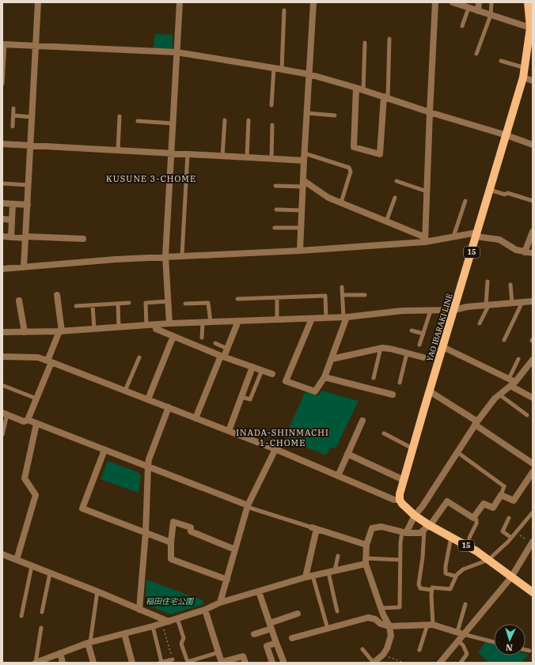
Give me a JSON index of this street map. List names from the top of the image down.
{
  "streets": {
    "main road": ["15", "YAO IBARAKI LINE"]
  },
  "crossings": [
    ["15", "YAO IBARAKI LINE"]
  ],
  "districts": ["KUSUNE 3-CHOME", "INADA-SHINMACHI 1-CHOME"],
  "parks": ["稲田住宅公園"],
  "north": "bottom"
}
